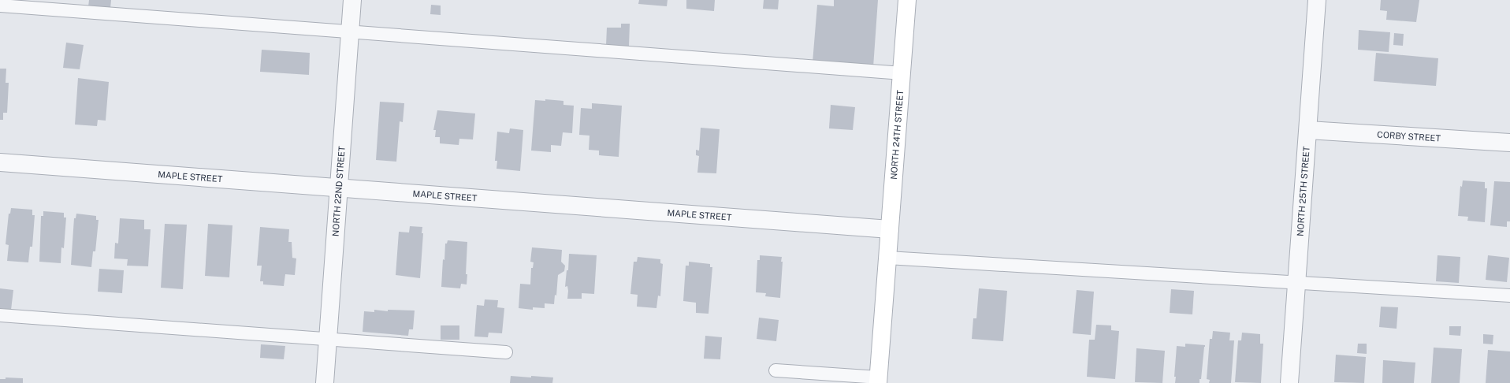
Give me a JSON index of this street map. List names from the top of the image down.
{
  "streets": {
    "main road": ["NORTH 24TH STREET"],
    "street": [
      "CORBY STREET",
      "MAPLE STREET",
      "NORTH 22ND STREET",
      "NORTH 25TH STREET"
    ]
  },
  "crossings": [
    ["NORTH 24TH STREET", "MAPLE STREET"],
    ["CORBY STREET", "NORTH 25TH STREET"],
    ["MAPLE STREET", "NORTH 22ND STREET"]
  ]
}
